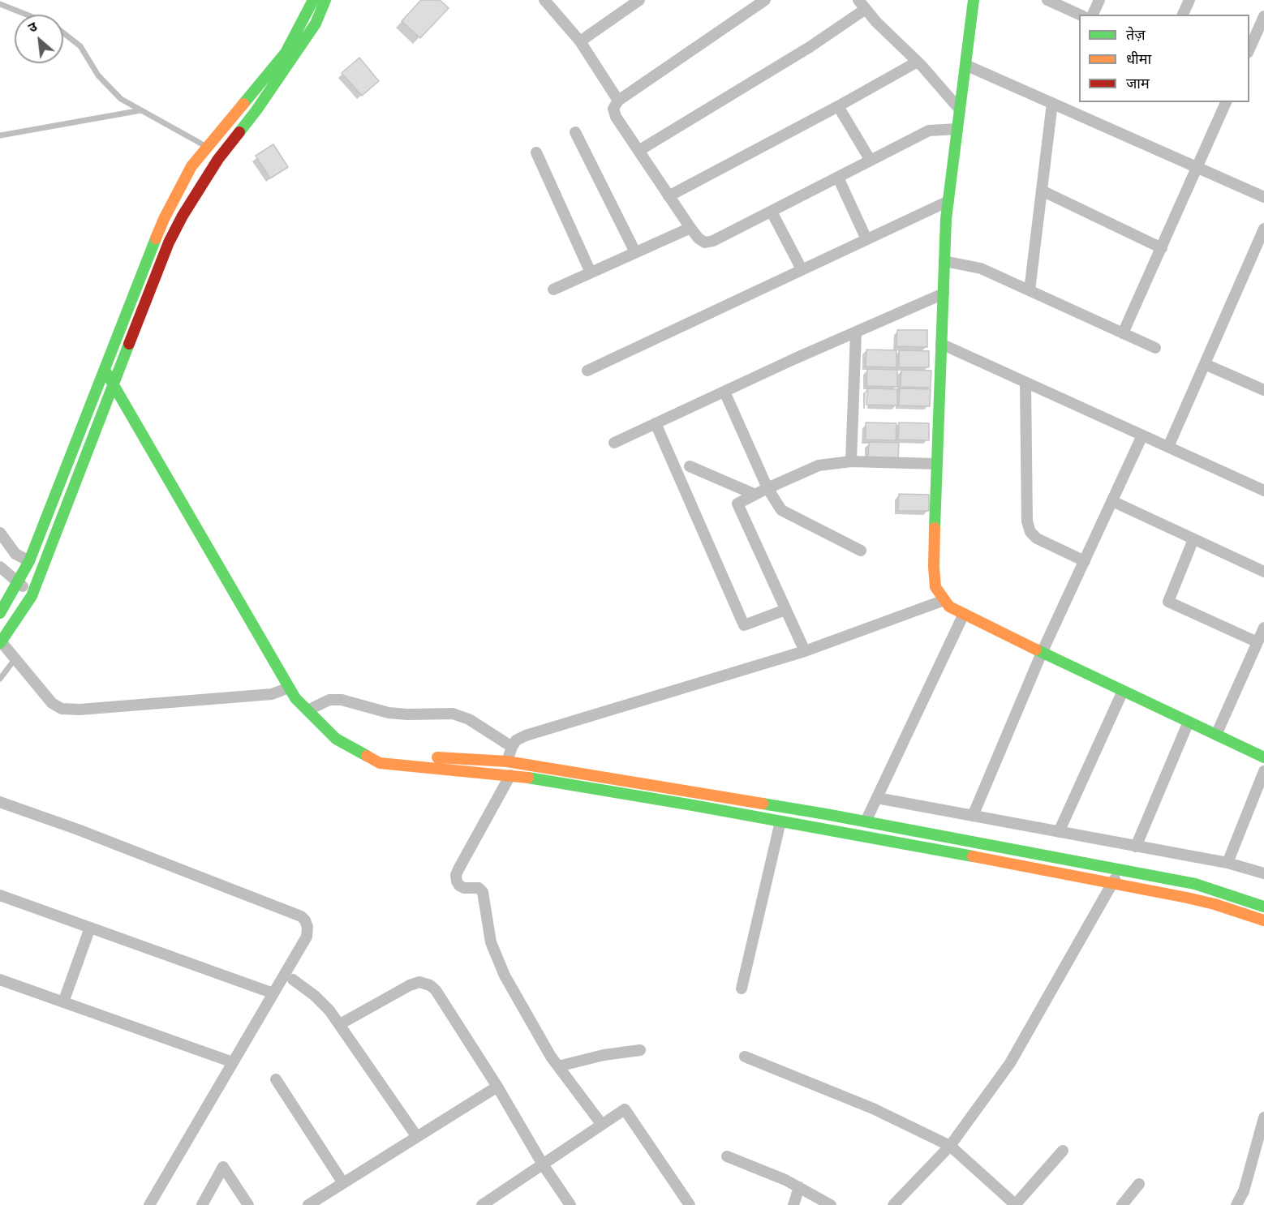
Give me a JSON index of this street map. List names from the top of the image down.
{
  "legend": ["तेज़", "धीमा", "जाम"],
  "north": "top left"
}
